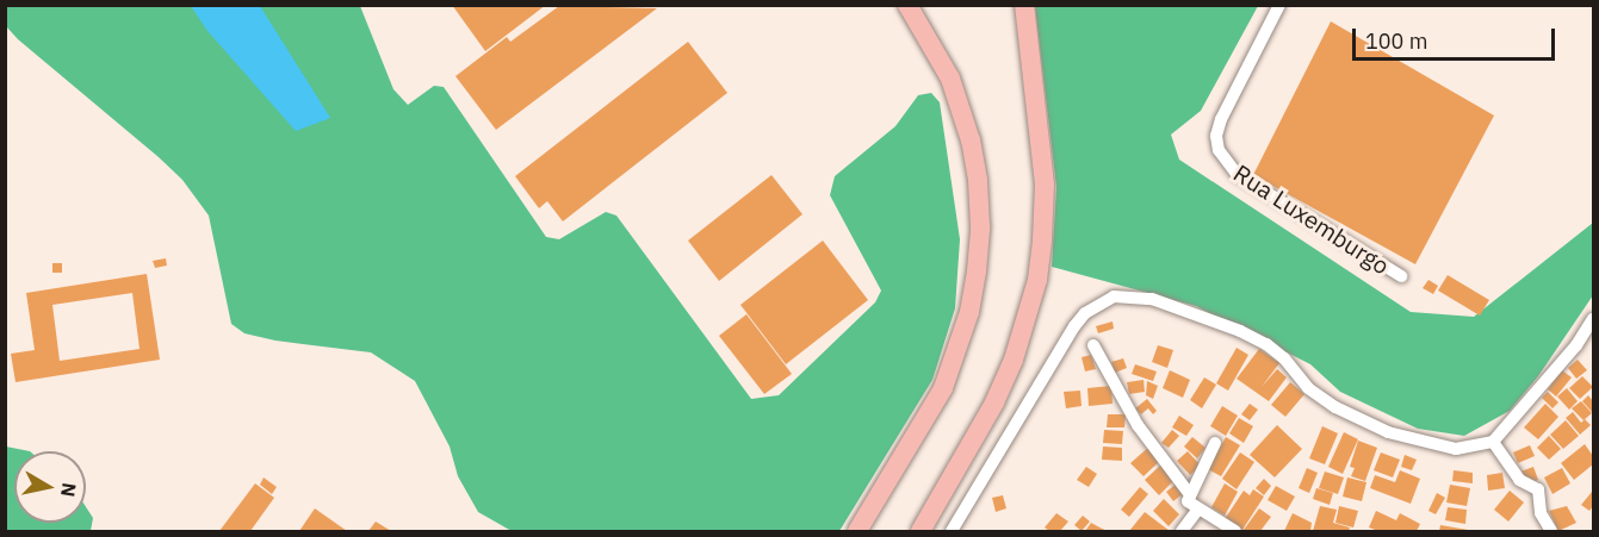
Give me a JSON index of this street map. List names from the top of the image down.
{
  "streets": {
    "street": ["Rua Luxemburgo"]
  },
  "scale_bar": "100 m",
  "north": "right"
}
